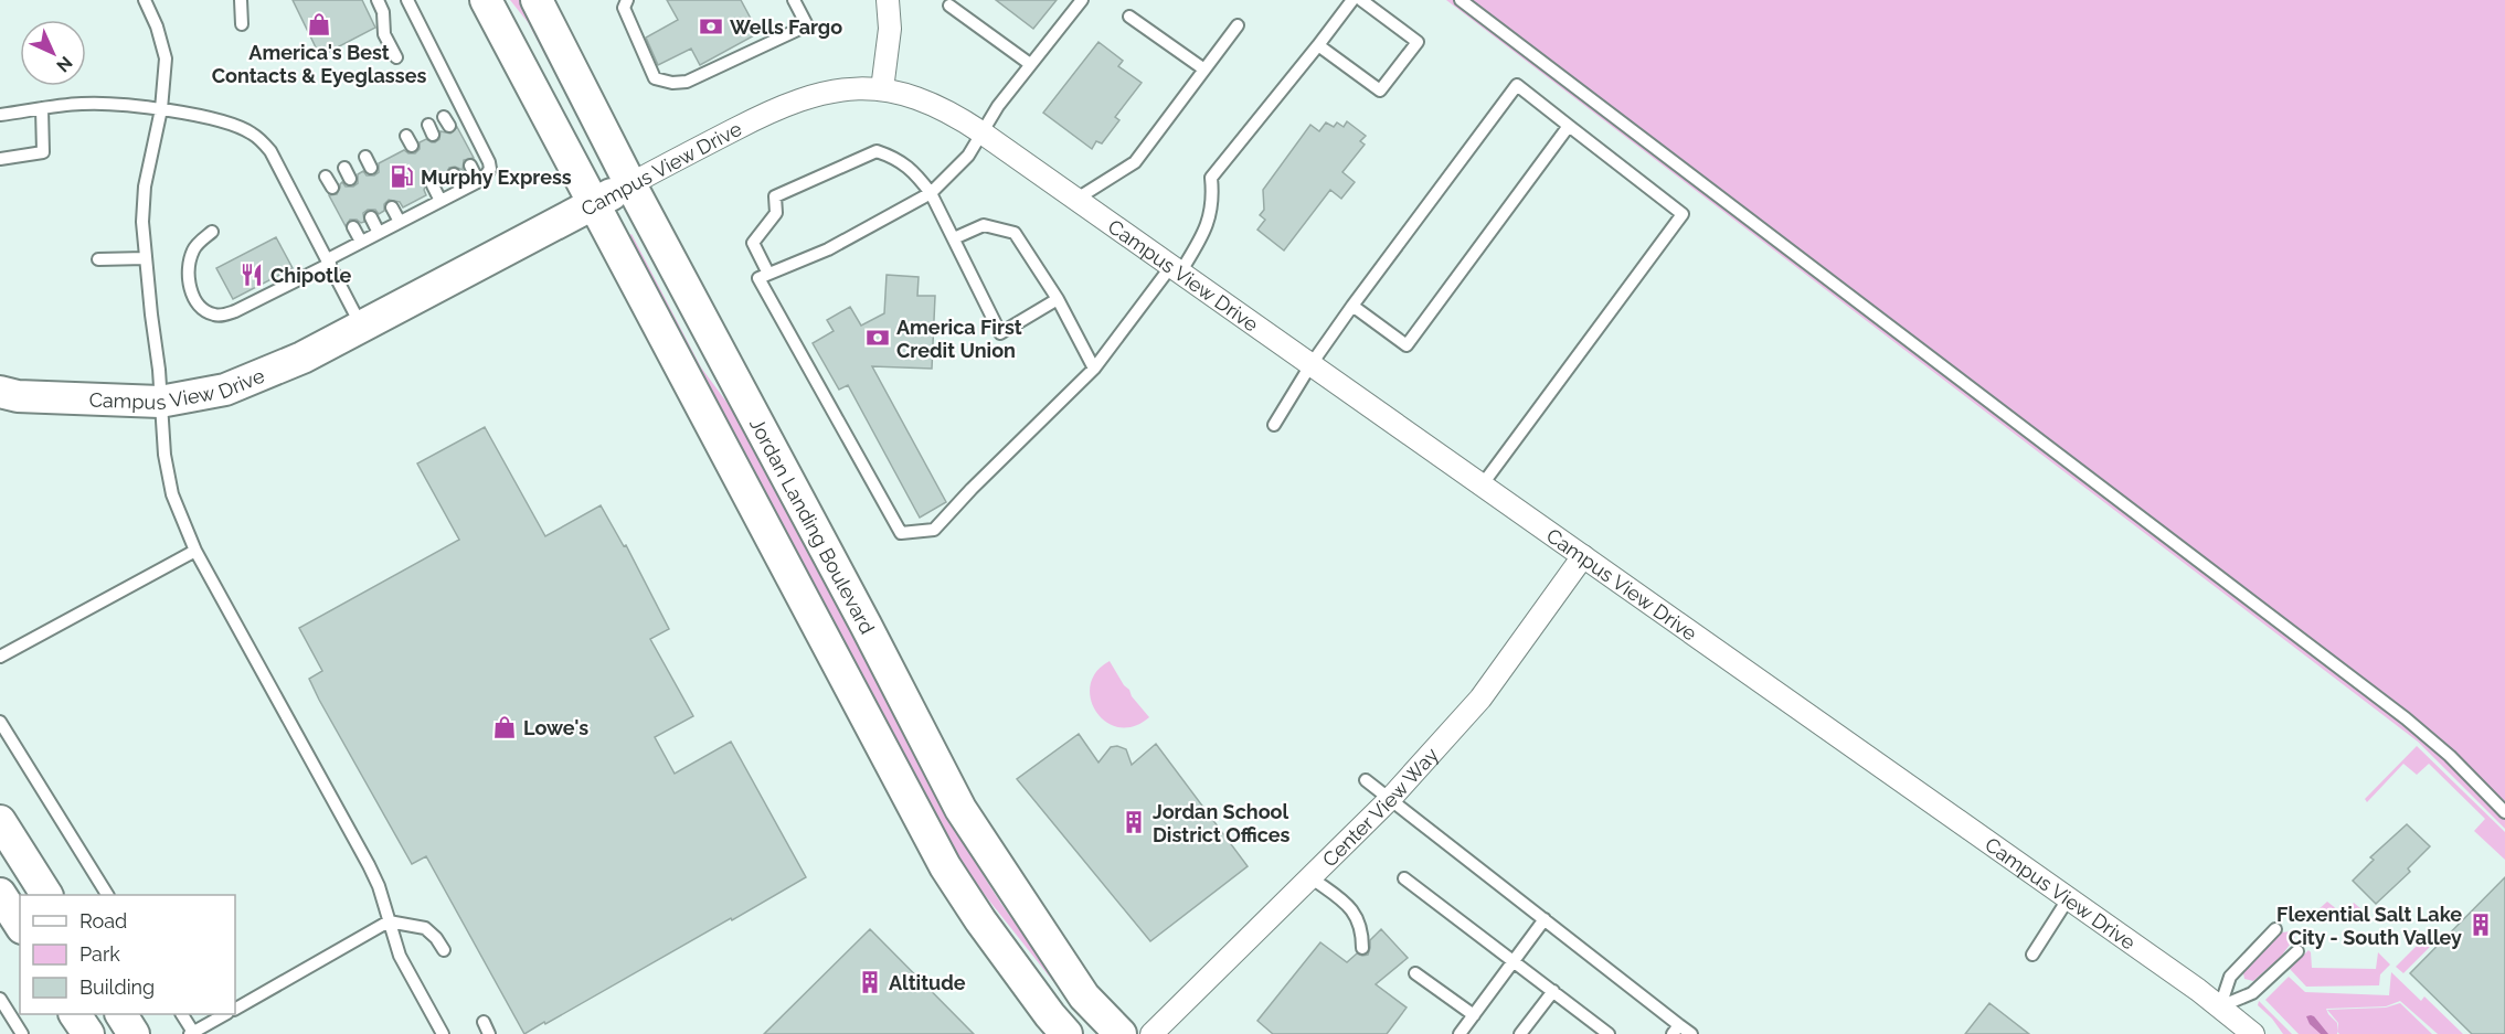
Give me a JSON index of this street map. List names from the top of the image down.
{
  "streets": {
    "main road": ["Campus View Drive", "Jordan Landing Boulevard"],
    "street": ["Center View Way"]
  },
  "crossings": [
    ["Campus View Drive", "Jordan Landing Boulevard"],
    ["Campus View Drive", "Center View Way"]
  ],
  "places": {
    "shop": ["America's Best Contacts & Eyeglasses", "Lowe's"],
    "bank": ["Wells Fargo", "America First Credit Union"],
    "fuel station": ["Murphy Express"],
    "restaurant": ["Chipotle"],
    "building": ["Jordan School District Offices", "Flexential Salt Lake City - South Valley", "Altitude"]
  },
  "legend": ["Road", "Park", "Building"],
  "north": "bottom right"
}
